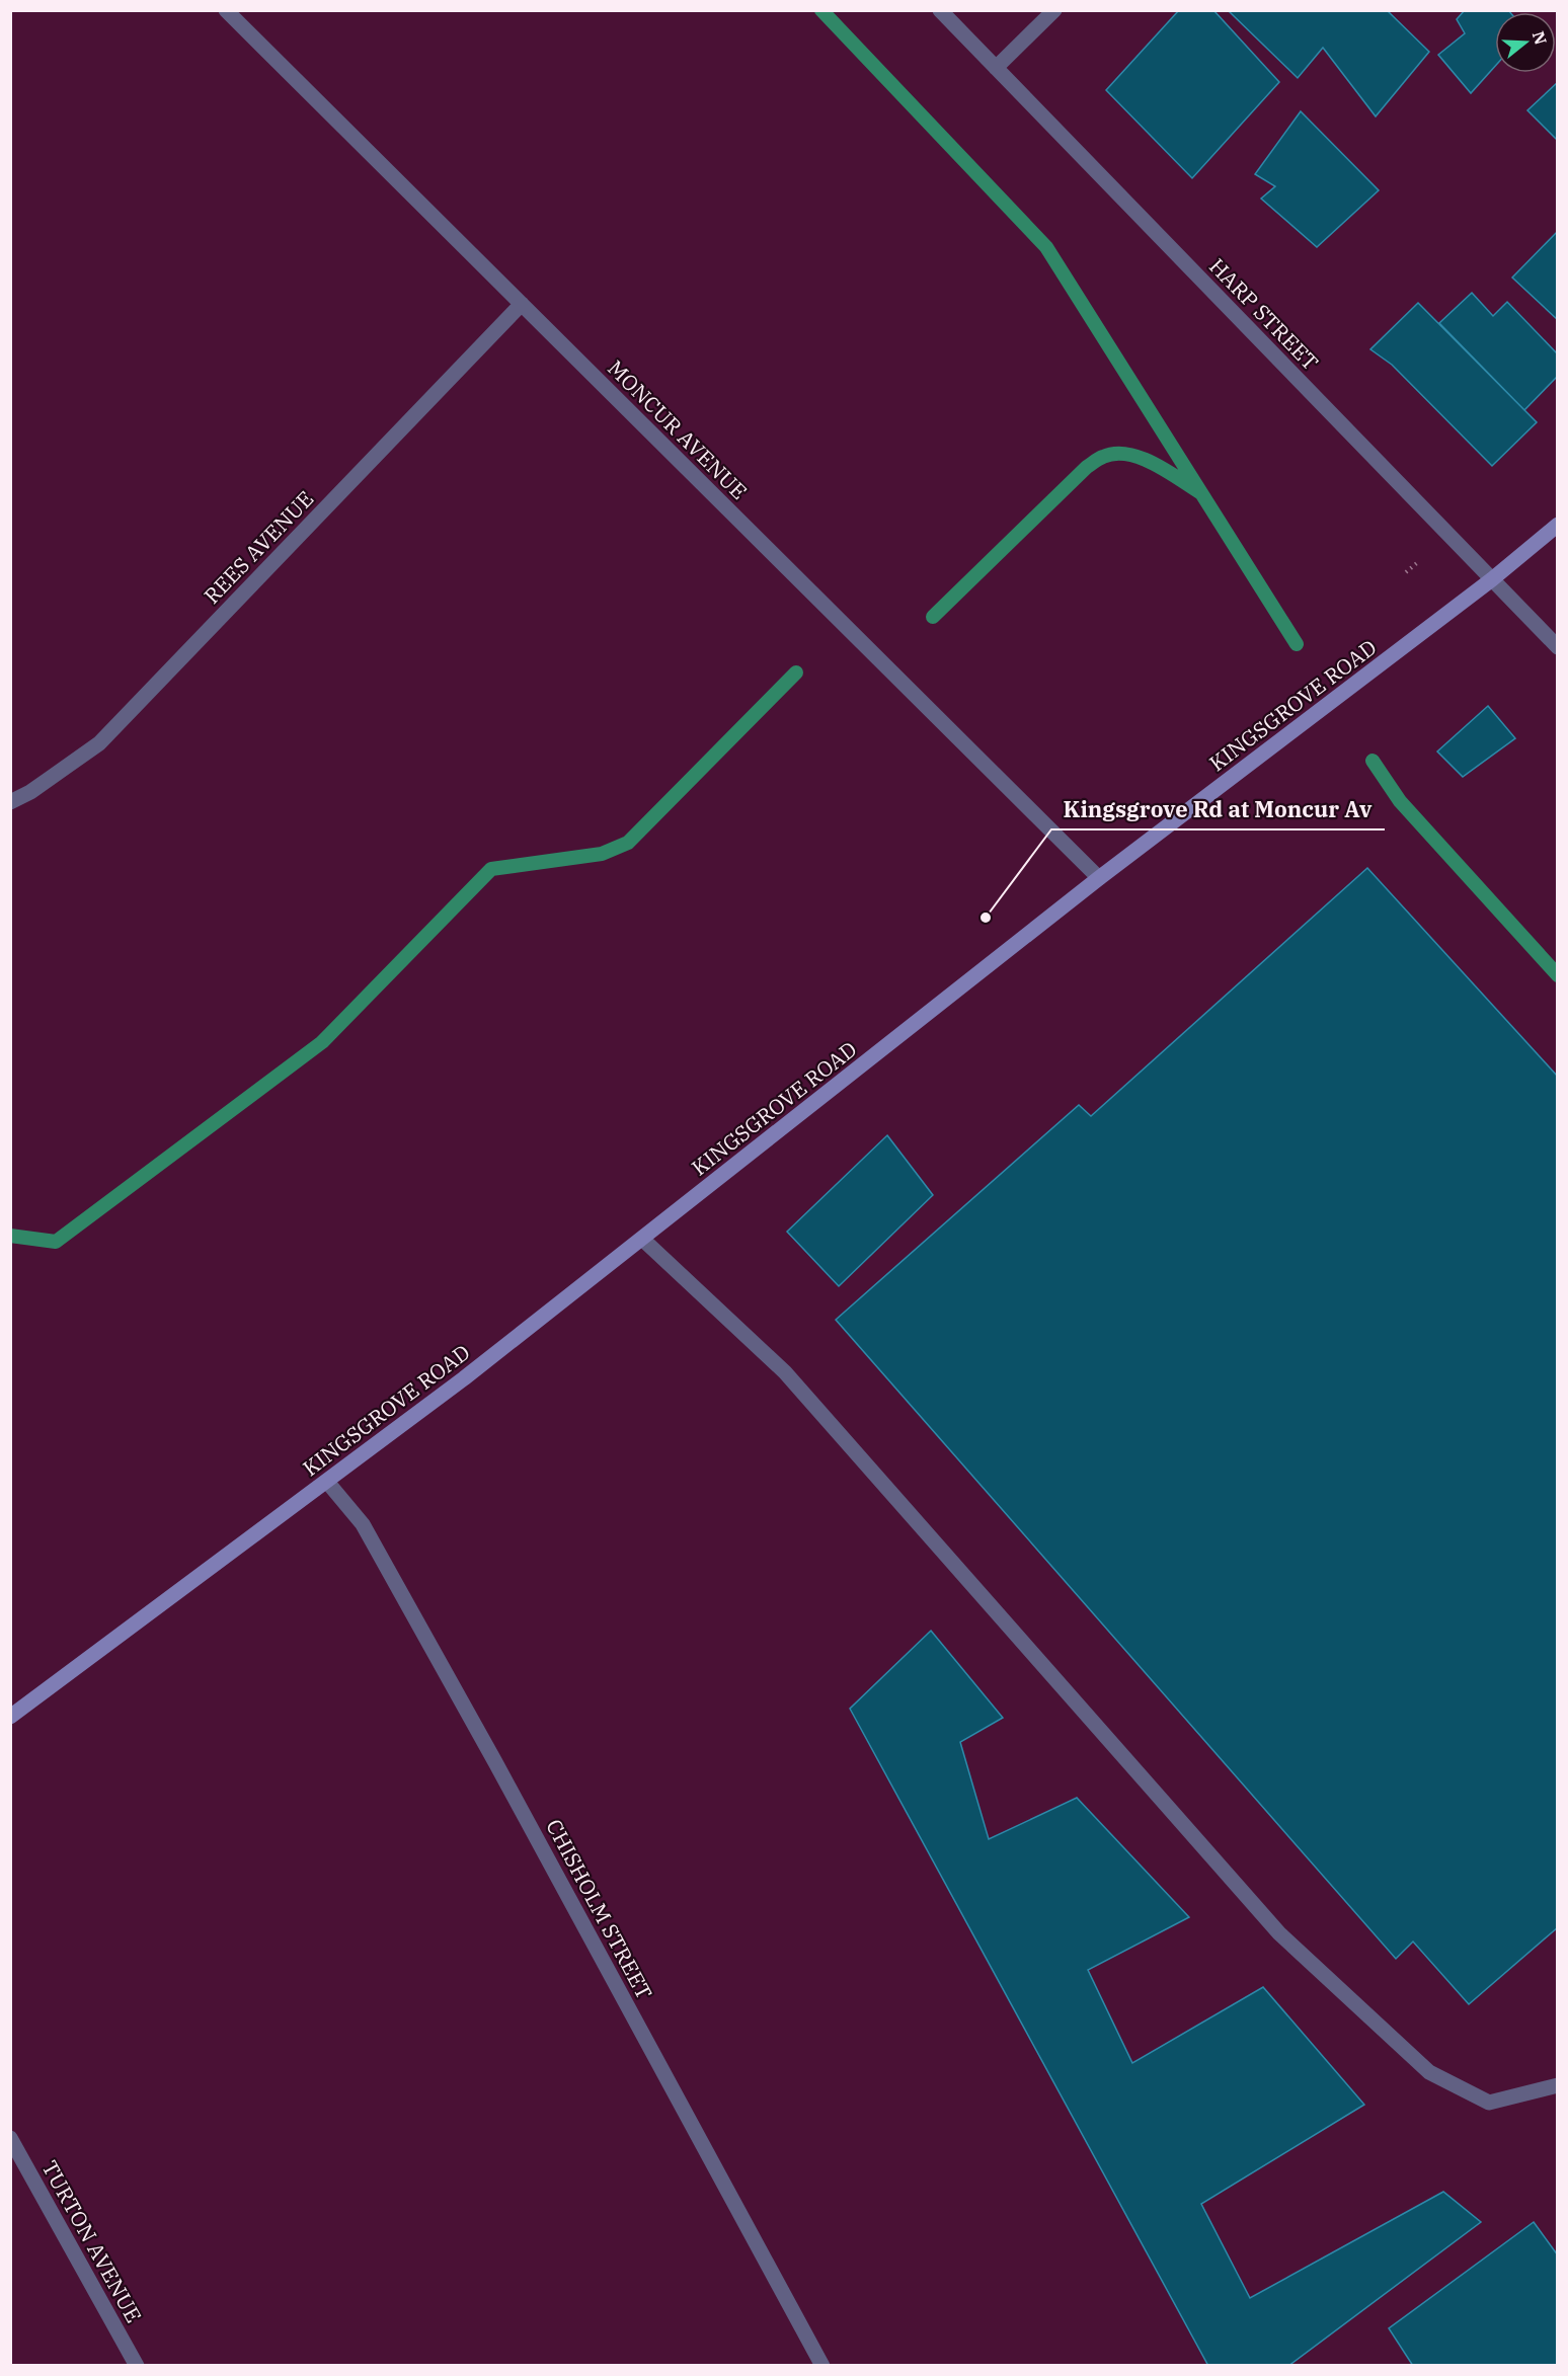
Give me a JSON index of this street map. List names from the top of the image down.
{
  "streets": {
    "main road": ["KINGSGROVE ROAD"],
    "street": [
      "HARP STREET",
      "MONCUR AVENUE",
      "REES AVENUE",
      "CHISHOLM STREET",
      "TURTON AVENUE"
    ]
  },
  "crossings": [
    ["HARP STREET", "KINGSGROVE ROAD"],
    ["MONCUR AVENUE", "REES AVENUE"],
    ["MONCUR AVENUE", "KINGSGROVE ROAD"],
    ["KINGSGROVE ROAD", "CHISHOLM STREET"]
  ],
  "places": ["Kingsgrove Rd at Moncur Av"],
  "north": "right"
}
